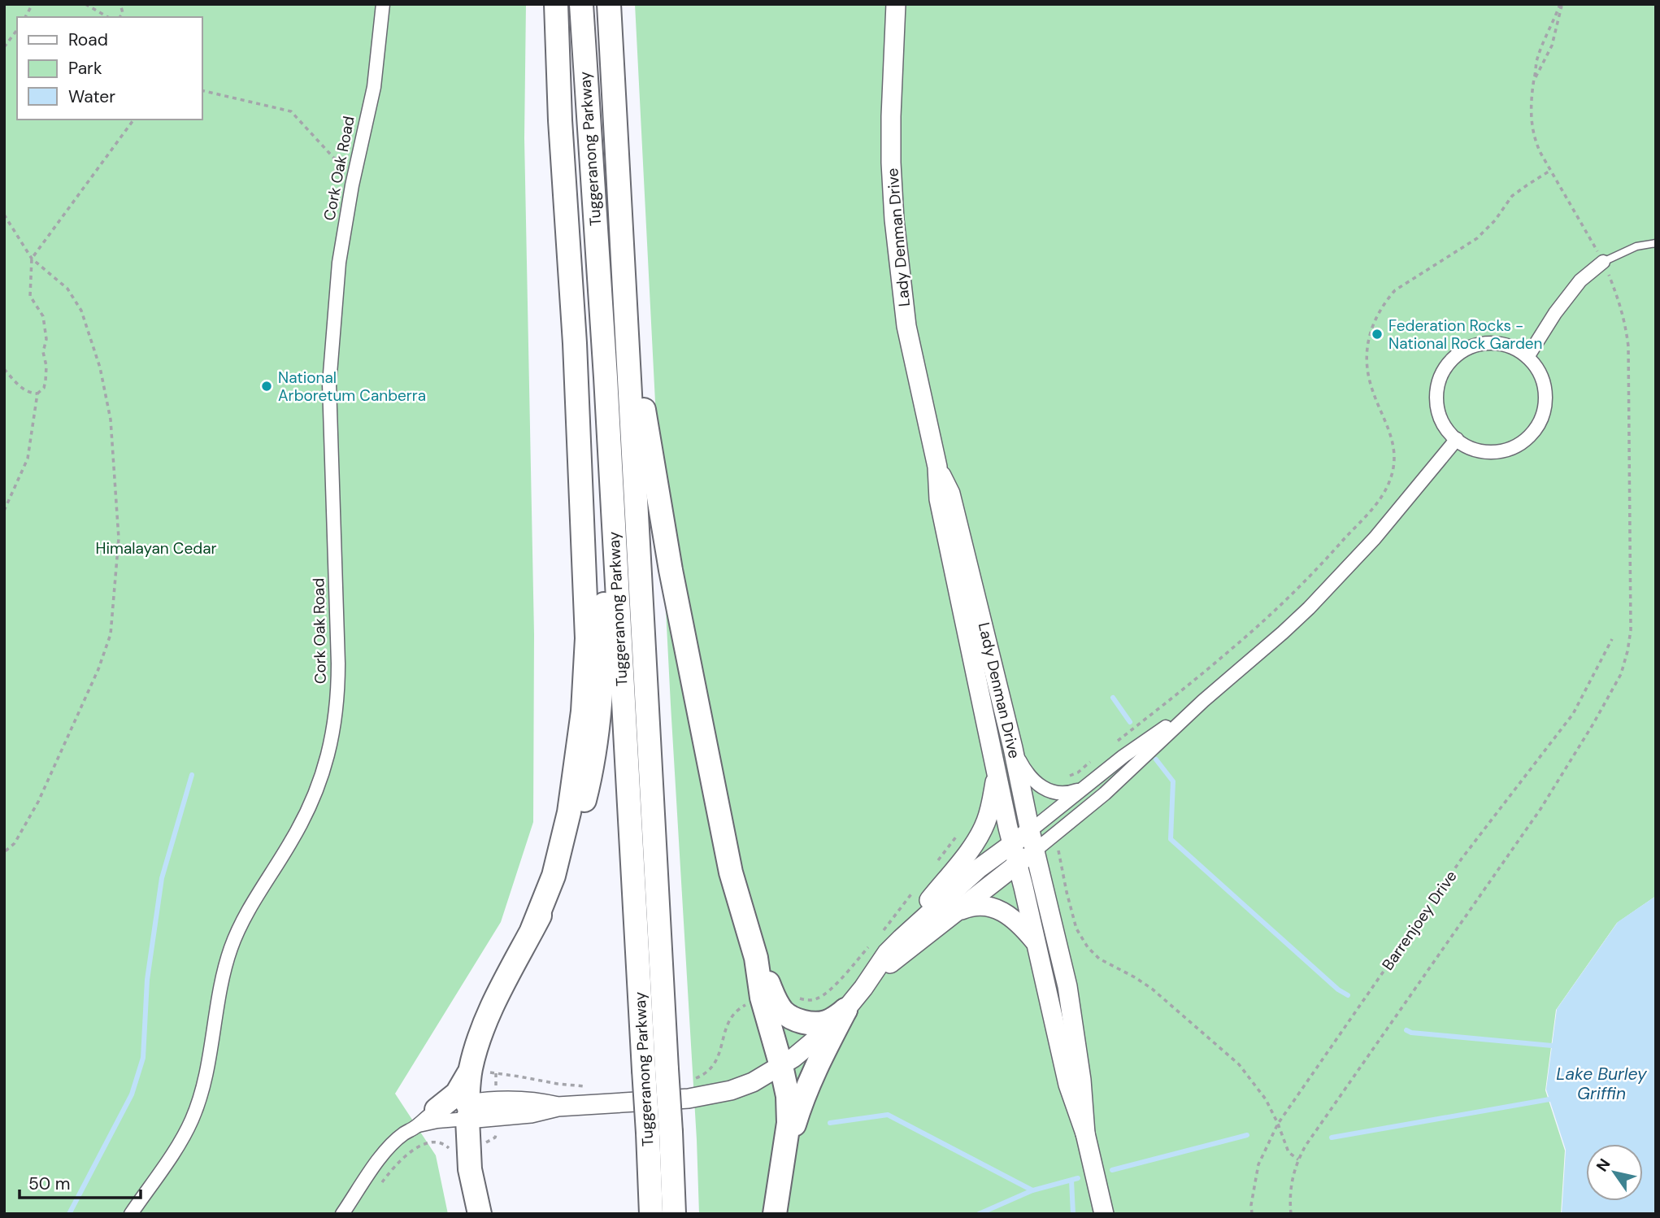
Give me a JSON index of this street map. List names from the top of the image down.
{
  "streets": {
    "highway": ["Tuggeranong Parkway"],
    "street": ["Cork Oak Road", "Lady Denman Drive"],
    "path": ["Barrenjoey Drive"]
  },
  "water": ["Lake Burley Griffin"],
  "parks": ["Himalayan Cedar"],
  "places": ["Federation Rocks - National Rock Garden", "National Arboretum Canberra"],
  "legend": ["Road", "Park", "Water"],
  "scale_bar": "50 m",
  "north": "top left"
}
